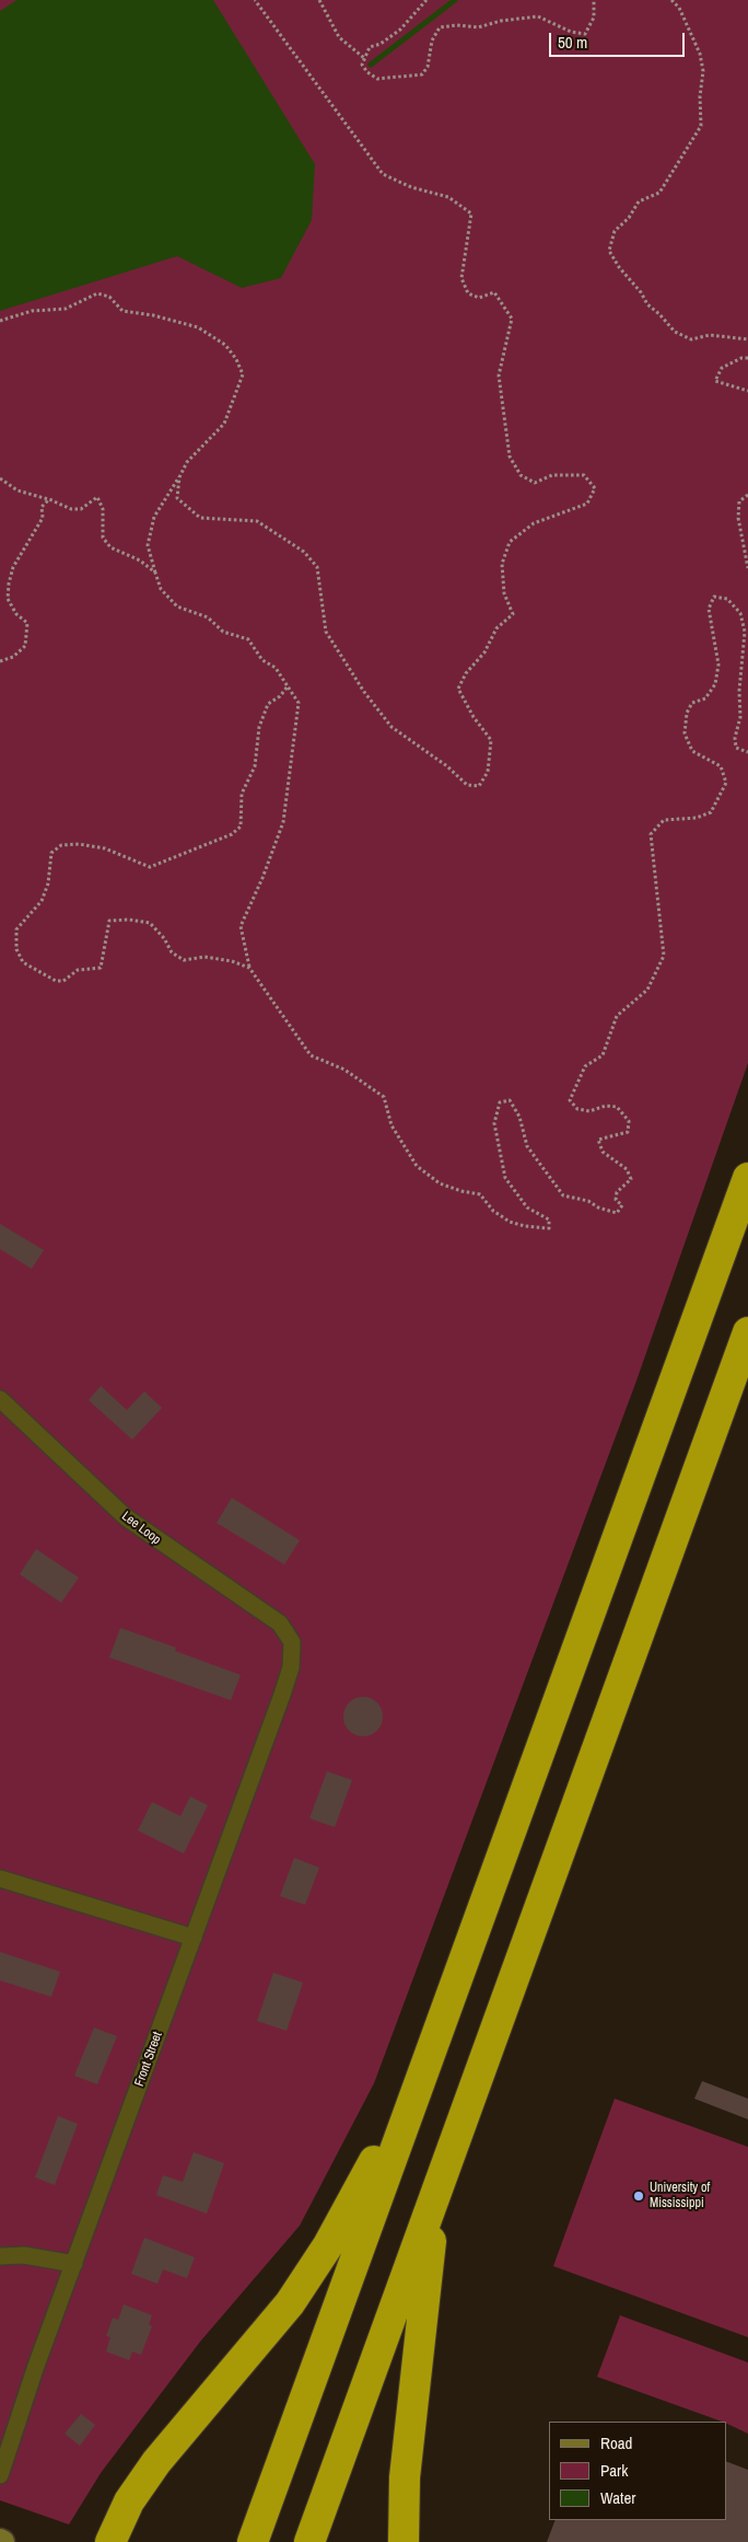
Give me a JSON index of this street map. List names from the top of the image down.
{
  "streets": {
    "street": ["Lee Loop", "Front Street"]
  },
  "crossings": [
    ["Lee Loop", "Front Street"]
  ],
  "places": ["University of Mississippi"],
  "legend": ["Road", "Park", "Water"],
  "scale_bar": "50 m"
}
